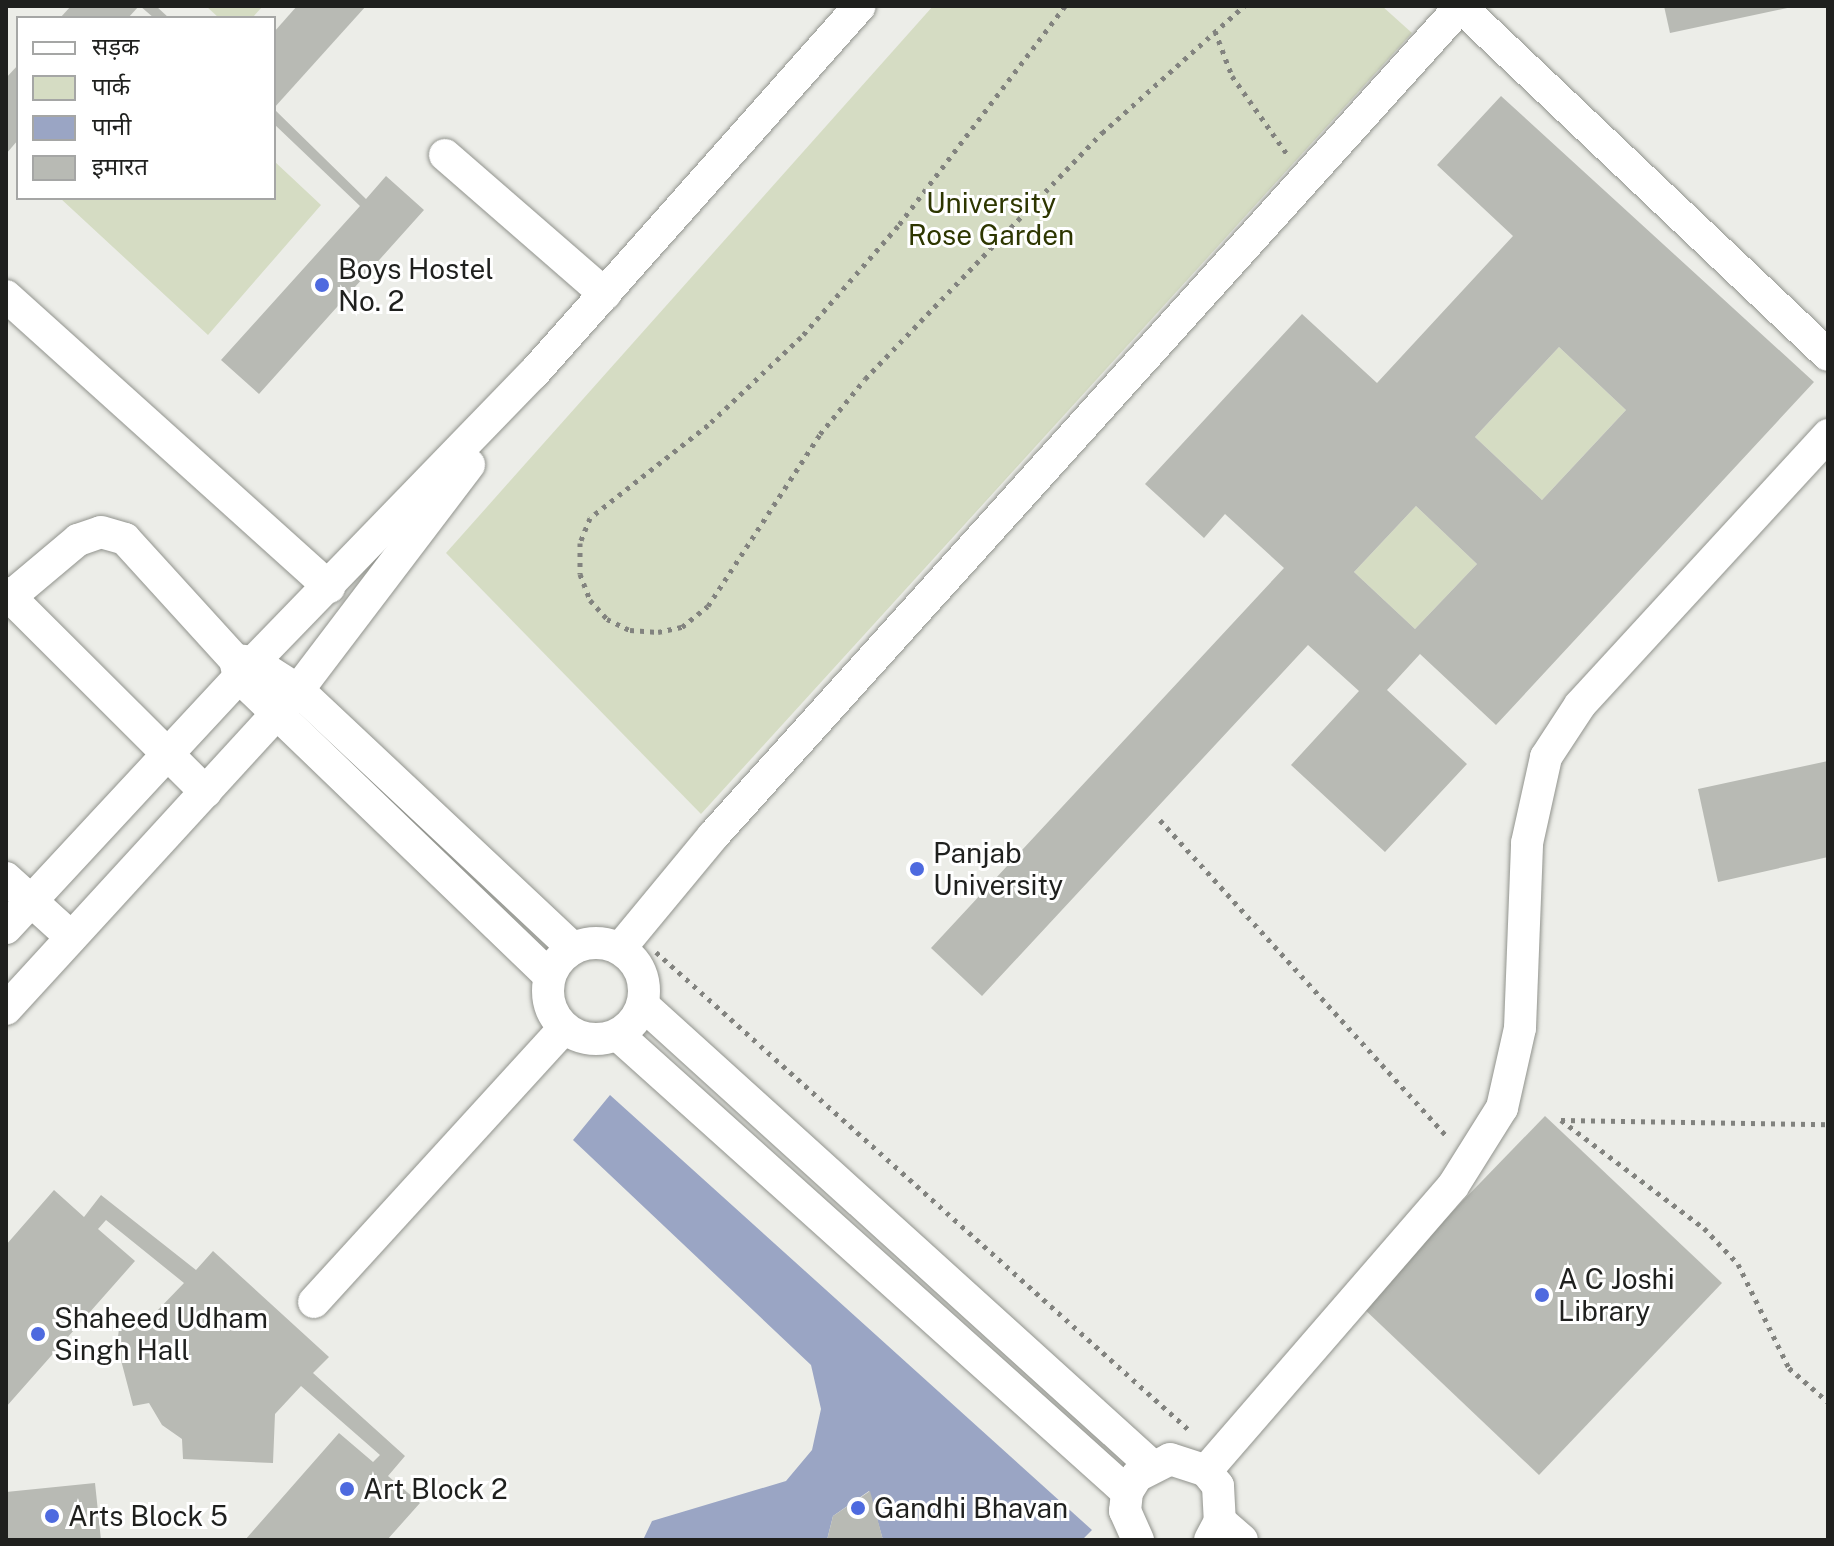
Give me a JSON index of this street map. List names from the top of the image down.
{
  "parks": ["University Rose Garden"],
  "places": [
    "Boys Hostel No. 2",
    "Panjab University",
    "A C Joshi Library",
    "Shaheed Udham Singh Hall",
    "Art Block 2",
    "Gandhi Bhavan",
    "Arts Block 5"
  ],
  "legend": [
    "सड़क",
    "पार्क",
    "पानी",
    "इमारत"
  ]
}
